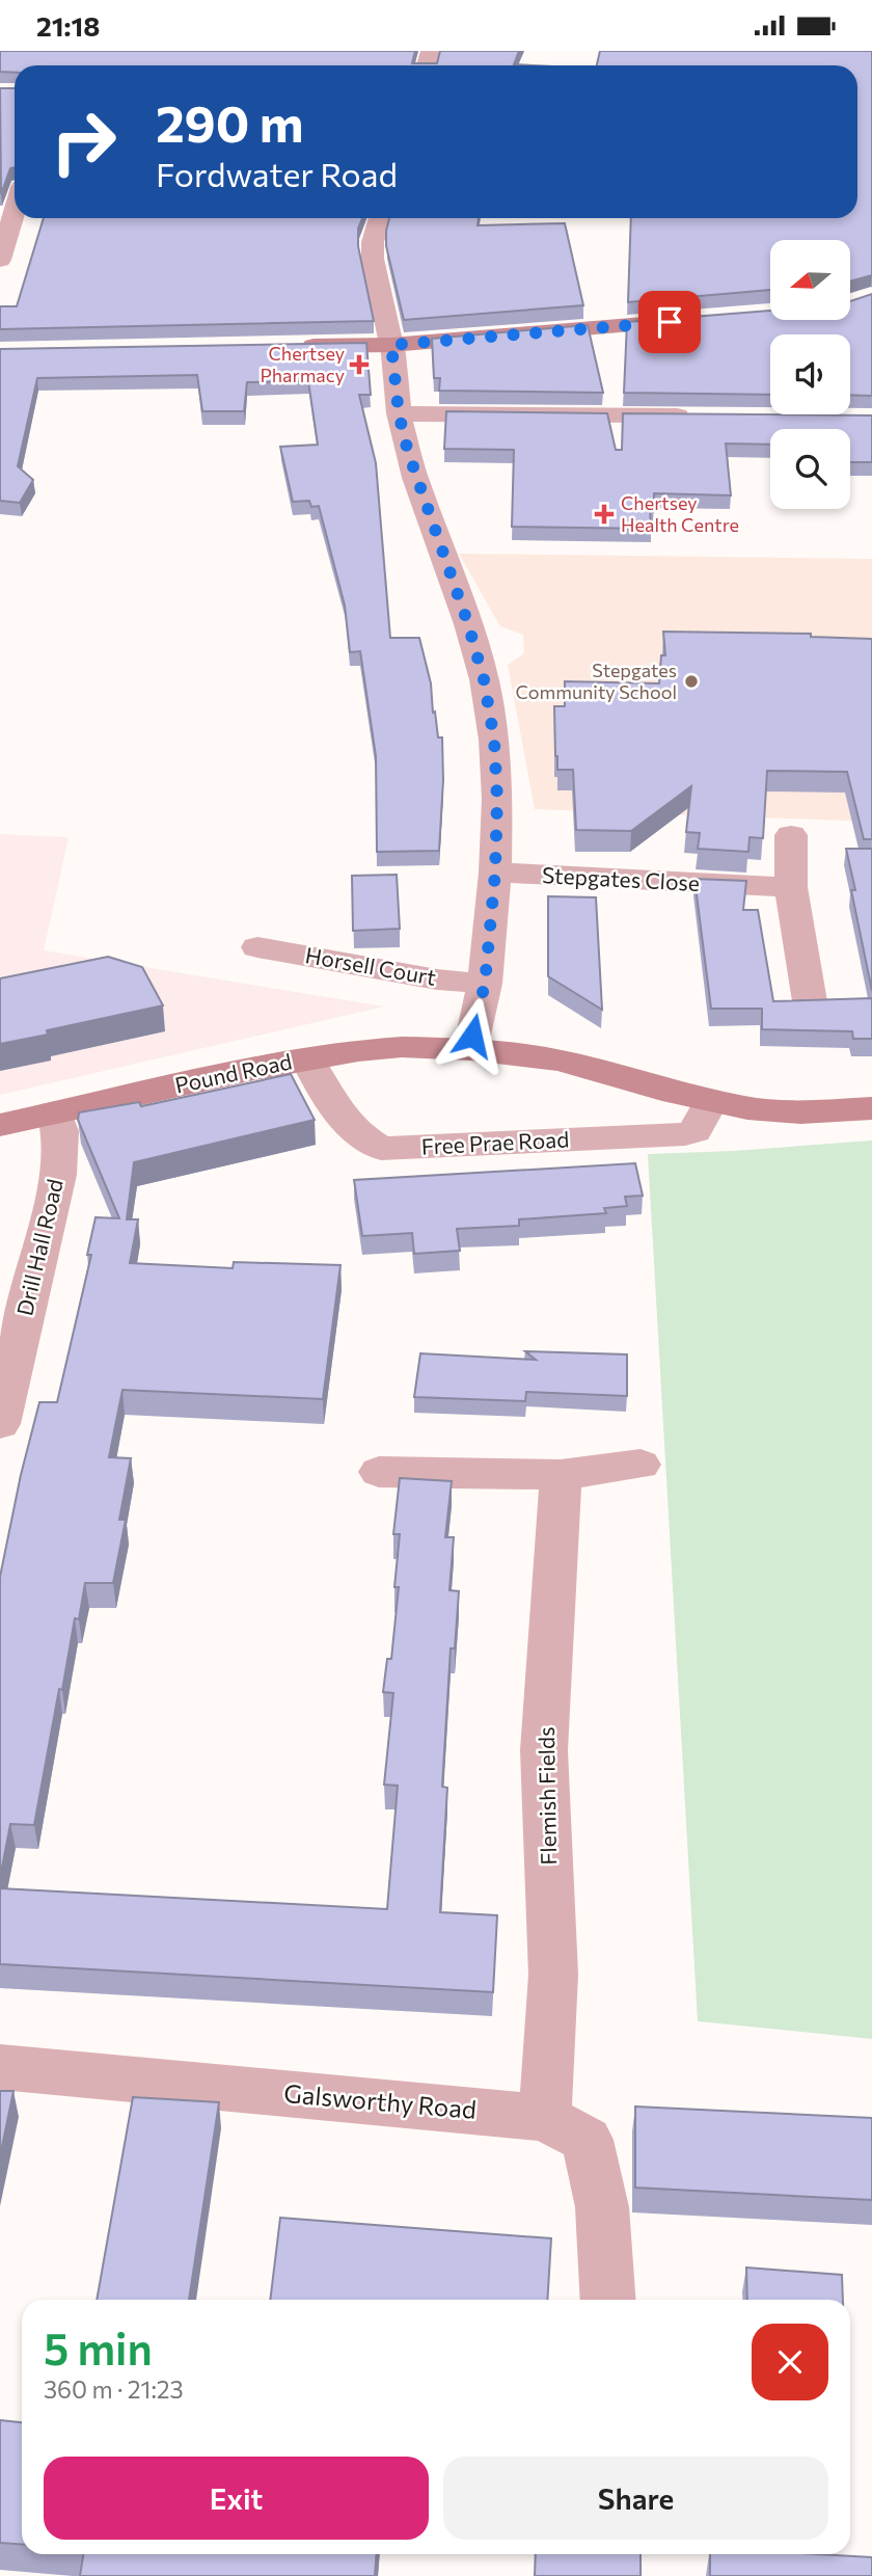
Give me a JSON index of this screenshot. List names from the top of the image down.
{
  "streets": {
    "street": [
      "Stepgates Close",
      "Horsell Court",
      "Pound Road",
      "Free Prae Road",
      "Drill Hall Road",
      "Flemish Fields",
      "Galsworthy Road"
    ]
  },
  "crossings": [
    ["Pound Road", "Free Prae Road"],
    ["Pound Road", "Drill Hall Road"],
    ["Flemish Fields", "Galsworthy Road"]
  ],
  "places": {
    "health": ["Chertsey Pharmacy", "Chertsey Health Centre"],
    "other": ["Stepgates Community School"]
  },
  "north": "left",
  "page": {
    "status": "21:18",
    "turn": ["290 m", "Fordwater Road"],
    "heading": ["5 min", "360 m · 21:23"],
    "buttons": ["Exit", "Share"]
  }
}
